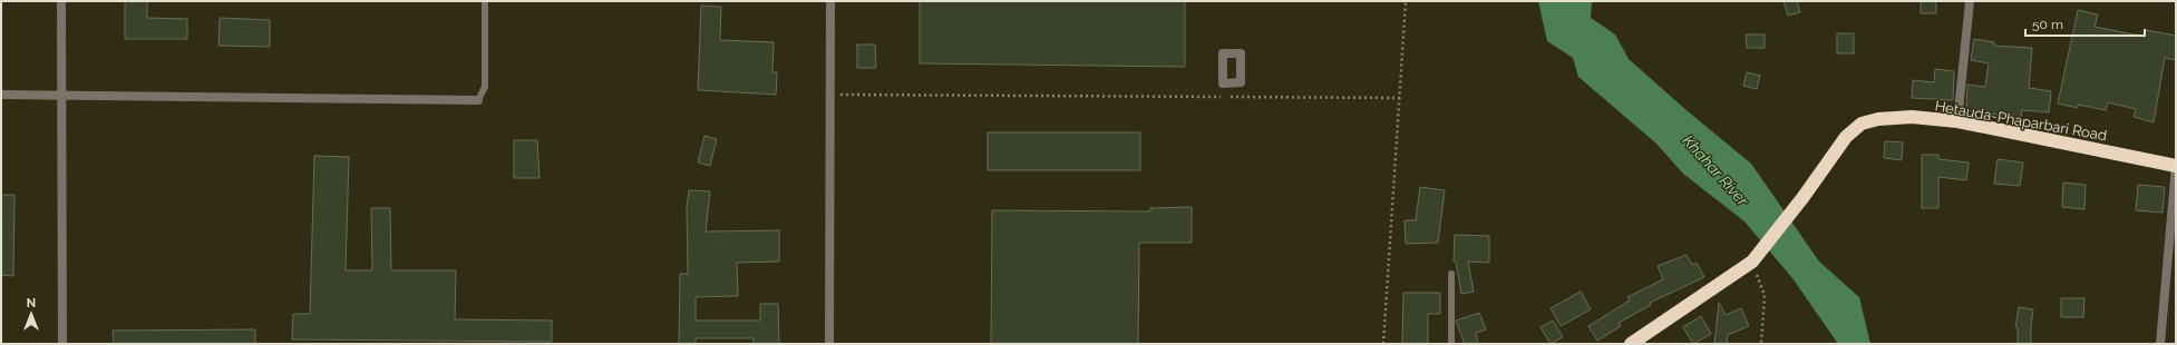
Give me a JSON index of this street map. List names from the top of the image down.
{
  "streets": {
    "highway": ["Hetauda-Phaparbari Road"]
  },
  "water": ["Khahar River"],
  "scale_bar": "50 m",
  "north": "top"
}
